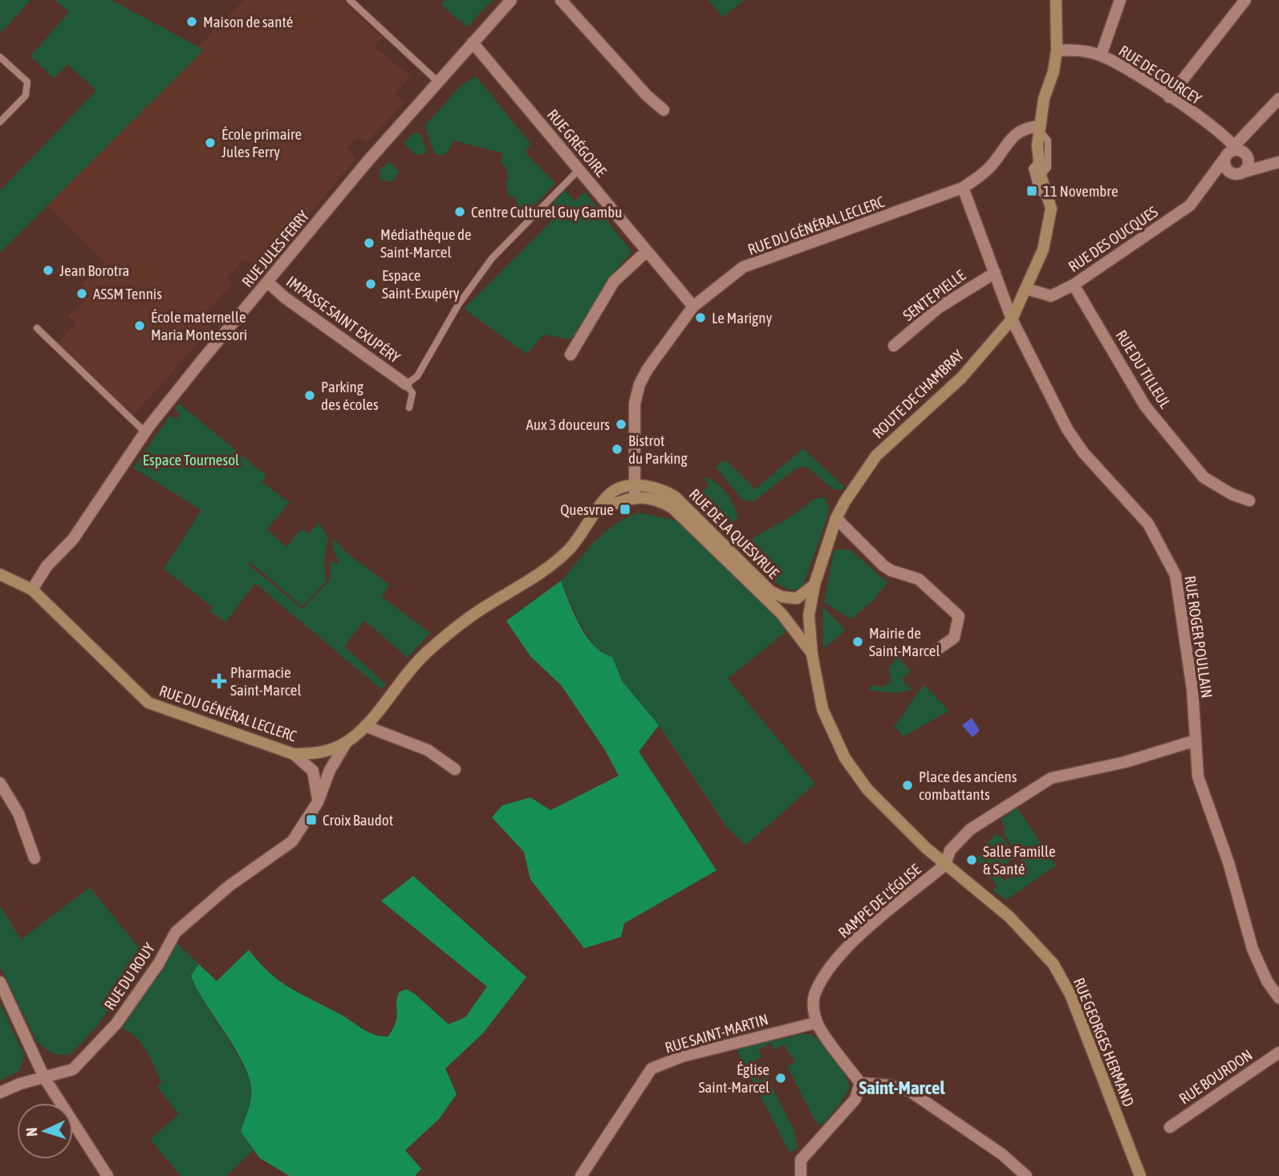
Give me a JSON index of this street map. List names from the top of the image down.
{
  "streets": {
    "street": [
      "RUE DE COURCEY",
      "RUE GRÉGOIRE",
      "RUE DU GÉNÉRAL LECLERC",
      "RUE DES OUCQUES",
      "RUE JULES FERRY",
      "SENTE PIELLE",
      "IMPASSE SAINT EXUPÉRY",
      "RUE DU TILLEUL",
      "ROUTE DE CHAMBRAY",
      "RUE DE LA QUESVRUE",
      "RUE ROGER POULLAIN",
      "RAMPE DE L'ÉGLISE",
      "RUE DU ROUY",
      "RUE SAINT-MARTIN",
      "RUE GEORGES HERMAND",
      "RUE BOURDON"
    ]
  },
  "crossings": [
    ["RUE DE COURCEY", "RUE DES OUCQUES"],
    ["RUE DE COURCEY", "ROUTE DE CHAMBRAY"],
    ["RUE GRÉGOIRE", "RUE DU GÉNÉRAL LECLERC"],
    ["RUE GRÉGOIRE", "RUE JULES FERRY"],
    ["RUE GRÉGOIRE", "IMPASSE SAINT EXUPÉRY"],
    ["RUE DU GÉNÉRAL LECLERC", "RUE JULES FERRY"],
    ["RUE DU GÉNÉRAL LECLERC", "ROUTE DE CHAMBRAY"],
    ["RUE DU GÉNÉRAL LECLERC", "RUE DE LA QUESVRUE"],
    ["RUE DU GÉNÉRAL LECLERC", "RUE ROGER POULLAIN"],
    ["RUE DU GÉNÉRAL LECLERC", "RUE DU ROUY"],
    ["RUE DES OUCQUES", "RUE DU TILLEUL"],
    ["RUE DES OUCQUES", "ROUTE DE CHAMBRAY"],
    ["RUE JULES FERRY", "IMPASSE SAINT EXUPÉRY"],
    ["SENTE PIELLE", "RUE ROGER POULLAIN"],
    ["ROUTE DE CHAMBRAY", "RUE DE LA QUESVRUE"],
    ["ROUTE DE CHAMBRAY", "RUE ROGER POULLAIN"],
    ["RUE ROGER POULLAIN", "RAMPE DE L'ÉGLISE"],
    ["RAMPE DE L'ÉGLISE", "RUE SAINT-MARTIN"],
    ["RAMPE DE L'ÉGLISE", "RUE GEORGES HERMAND"]
  ],
  "districts": ["Saint-Marcel"],
  "parks": ["Espace Tournesol"],
  "places": {
    "other": [
      "Maison de santé",
      "École primaire Jules Ferry",
      "Centre Culturel Guy Gambu",
      "Médiathèque de Saint-Marcel",
      "Jean Borotra",
      "Espace Saint-Exupéry",
      "ASSM Tennis",
      "Le Marigny",
      "École maternelle Maria Montessori",
      "Parking des écoles",
      "Aux 3 douceurs",
      "Bistrot du Parking",
      "Mairie de Saint-Marcel",
      "Place des anciens combattants",
      "Salle Famille & Santé",
      "Église Saint-Marcel"
    ],
    "transit": ["11 Novembre", "Quesvrue", "Croix Baudot"],
    "health": ["Pharmacie Saint-Marcel"]
  },
  "north": "left"
}
